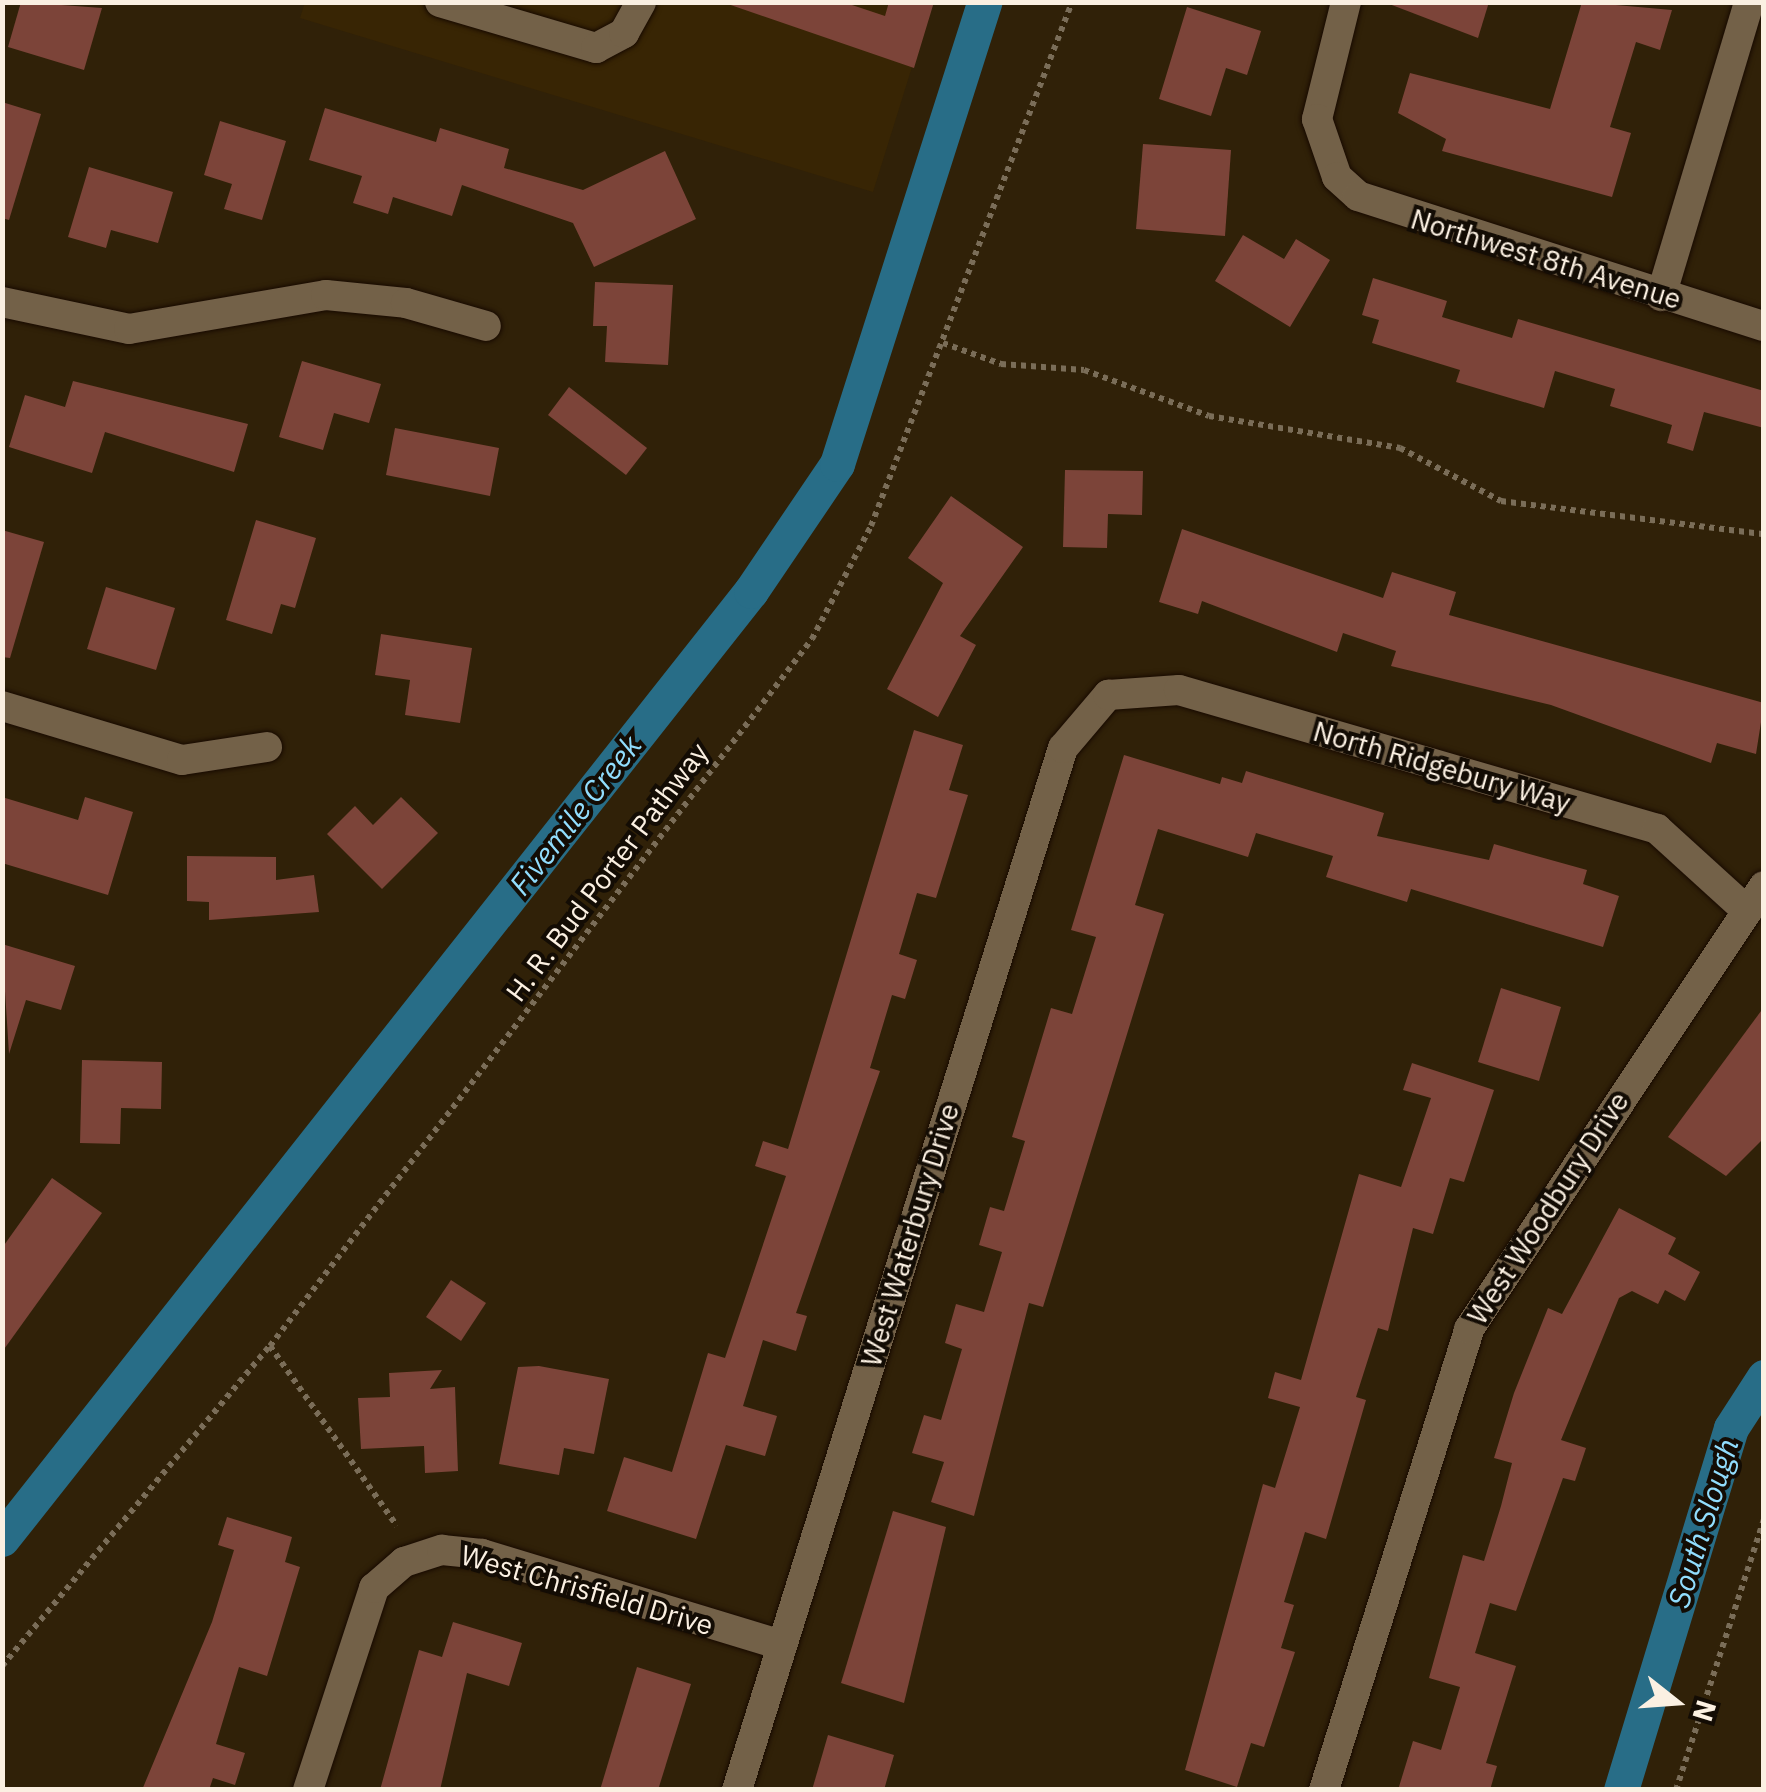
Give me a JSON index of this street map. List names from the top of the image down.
{
  "streets": {
    "street": [
      "Northwest 8th Avenue",
      "North Ridgebury Way",
      "West Woodbury Drive",
      "West Waterbury Drive",
      "West Chrisfield Drive"
    ],
    "path": ["H. R. Bud Porter Pathway"]
  },
  "crossings": [
    ["North Ridgebury Way", "West Woodbury Drive"],
    ["North Ridgebury Way", "West Waterbury Drive"],
    ["West Waterbury Drive", "West Chrisfield Drive"]
  ],
  "water": ["Fivemile Creek", "South Slough"],
  "north": "right"
}
